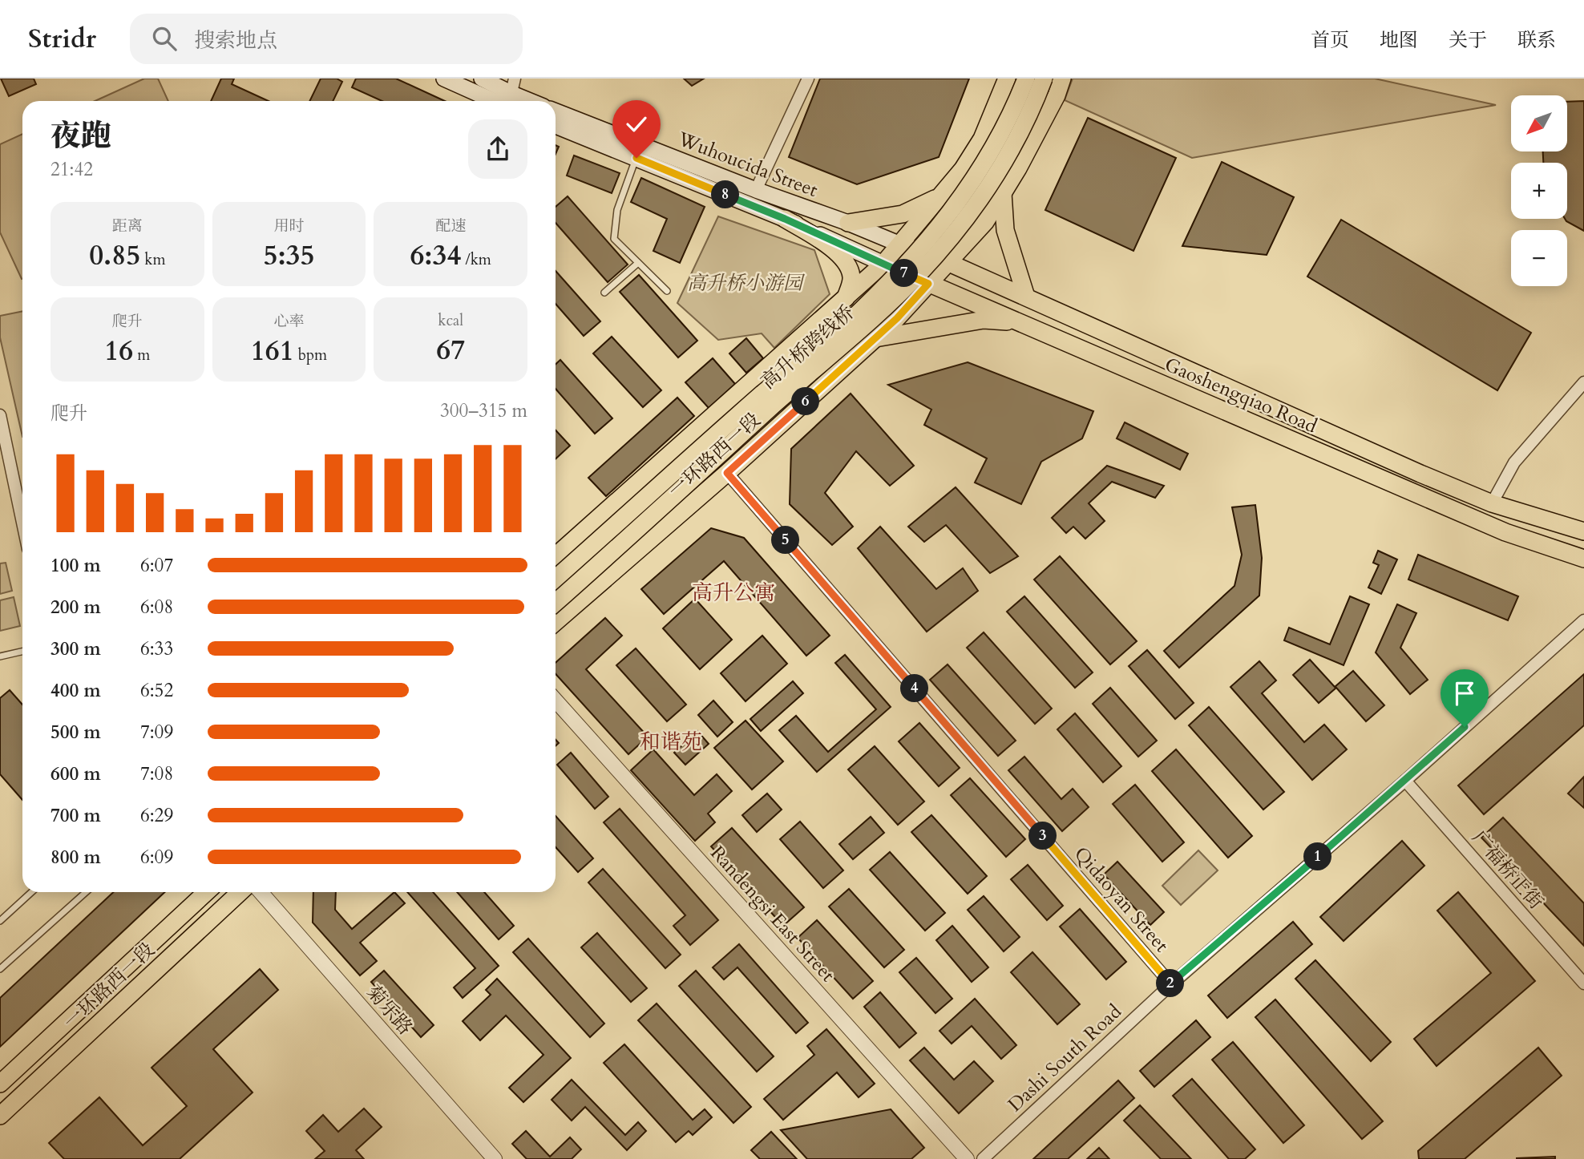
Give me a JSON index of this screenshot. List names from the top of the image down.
{
  "streets": {
    "main road": [
      "Wuhoucida Street",
      "高升桥跨线桥",
      "Gaoshengqiao Road",
      "一环路西一段"
    ],
    "street": [
      "广福桥正街",
      "Qidaoyan Street",
      "Randengsi East Street",
      "菊乐路",
      "Dashi South Road"
    ]
  },
  "crossings": [
    ["Wuhoucida Street", "Gaoshengqiao Road"],
    ["Wuhoucida Street", "一环路西一段"],
    ["Gaoshengqiao Road", "一环路西一段"],
    ["一环路西一段", "Qidaoyan Street"],
    ["Qidaoyan Street", "Dashi South Road"]
  ],
  "districts": ["高升公寓", "和谐苑"],
  "parks": ["高升桥小游园"],
  "north": "bottom left",
  "page": {
    "header": "Stridr",
    "search": "搜索地点",
    "nav": [
      "首页",
      "地图",
      "关于",
      "联系"
    ],
    "map_buttons": ["+", "−"],
    "heading": ["夜跑", "21:42"],
    "pins": [
      "8",
      "7",
      "6",
      "5",
      "4",
      "3",
      "1",
      "2"
    ],
    "stats": [
      ["距离", "0.85 km"],
      ["用时", "5:35"],
      ["配速", "6:34 /km"],
      ["爬升", "16 m"],
      ["心率", "161 bpm"],
      ["kcal", "67"]
    ],
    "chart": ["爬升", "300–315 m"],
    "list": [
      {
        "name": "100 m",
        "note": "6:07"
      },
      {
        "name": "200 m",
        "note": "6:08"
      },
      {
        "name": "300 m",
        "note": "6:33"
      },
      {
        "name": "400 m",
        "note": "6:52"
      },
      {
        "name": "500 m",
        "note": "7:09"
      },
      {
        "name": "600 m",
        "note": "7:08"
      },
      {
        "name": "700 m",
        "note": "6:29"
      },
      {
        "name": "800 m",
        "note": "6:09"
      }
    ]
  }
}
